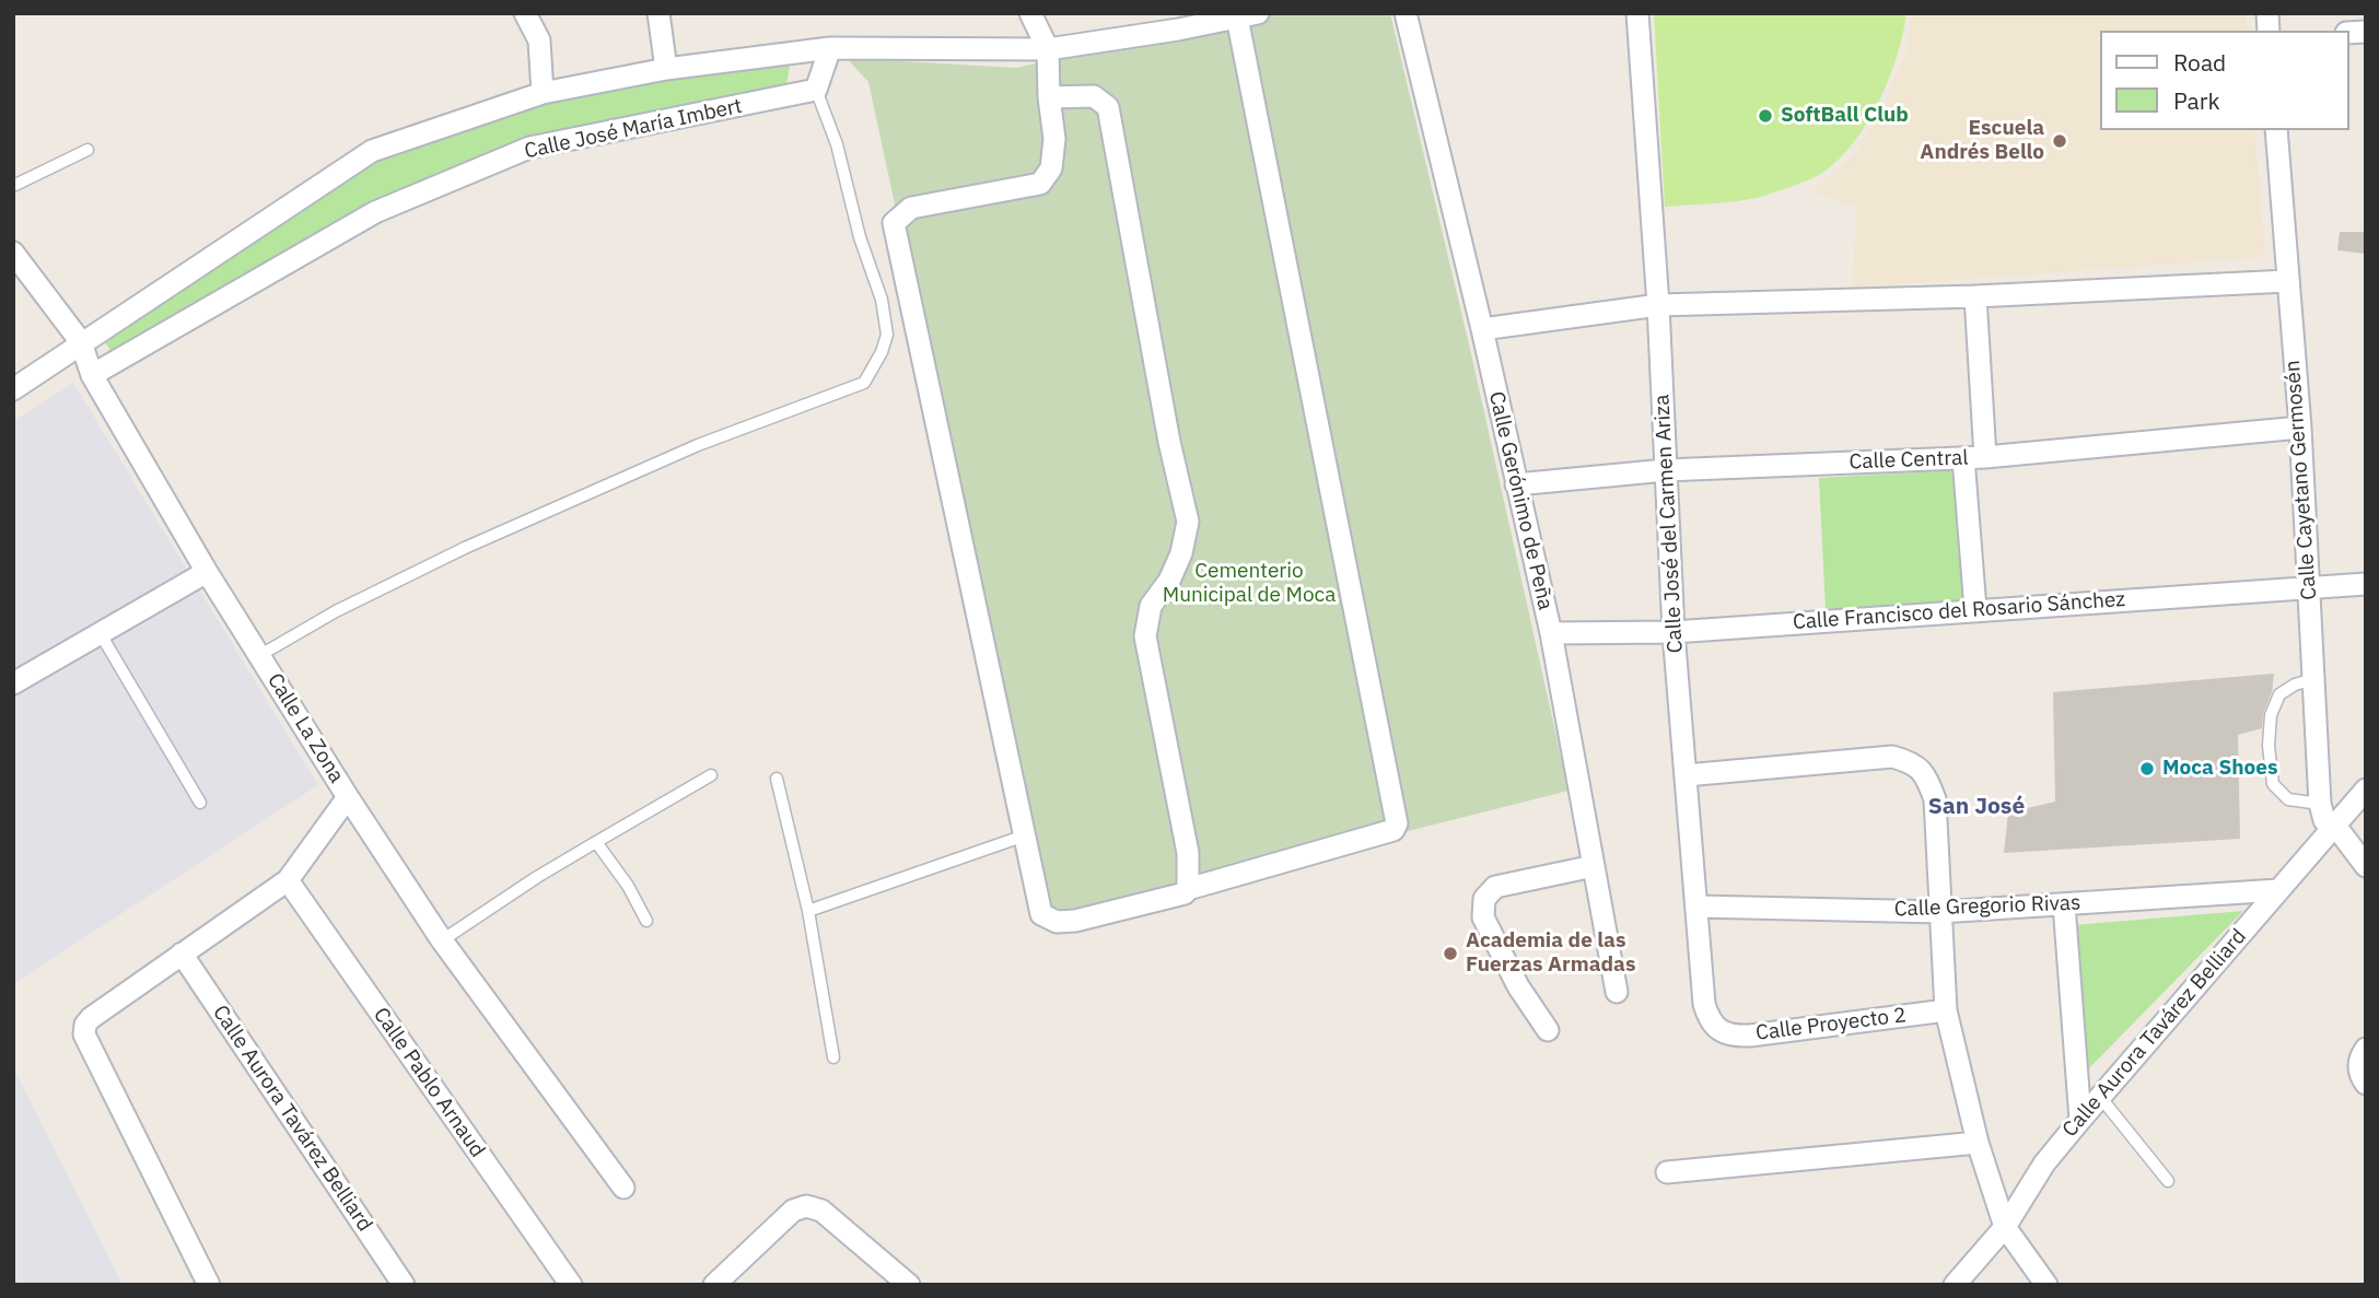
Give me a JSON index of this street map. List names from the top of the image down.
{
  "streets": {
    "street": [
      "Calle José María Imbert",
      "Calle Central",
      "Calle Cayetano Germosén",
      "Calle Gerónimo de Peña",
      "Calle José del Carmen Ariza",
      "Calle Francisco del Rosario Sánchez",
      "Calle La Zona",
      "Calle Gregorio Rivas",
      "Calle Proyecto 2",
      "Calle Aurora Tavárez Belliard",
      "Calle Pablo Arnaud"
    ]
  },
  "crossings": [
    ["Calle José María Imbert", "Calle La Zona"],
    ["Calle Central", "Calle Cayetano Germosén"],
    ["Calle Central", "Calle Gerónimo de Peña"],
    ["Calle Central", "Calle José del Carmen Ariza"],
    ["Calle Cayetano Germosén", "Calle Francisco del Rosario Sánchez"],
    ["Calle Gerónimo de Peña", "Calle Francisco del Rosario Sánchez"],
    ["Calle José del Carmen Ariza", "Calle Francisco del Rosario Sánchez"],
    ["Calle José del Carmen Ariza", "Calle Gregorio Rivas"],
    ["Calle José del Carmen Ariza", "Calle Proyecto 2"],
    ["Calle Gregorio Rivas", "Calle Aurora Tavárez Belliard"]
  ],
  "districts": ["San José"],
  "parks": ["Cementerio Municipal de Moca"],
  "places": [
    "SoftBall Club",
    "Escuela Andrés Bello",
    "Moca Shoes",
    "Academia de las Fuerzas Armadas"
  ],
  "legend": ["Road", "Park"]
}
